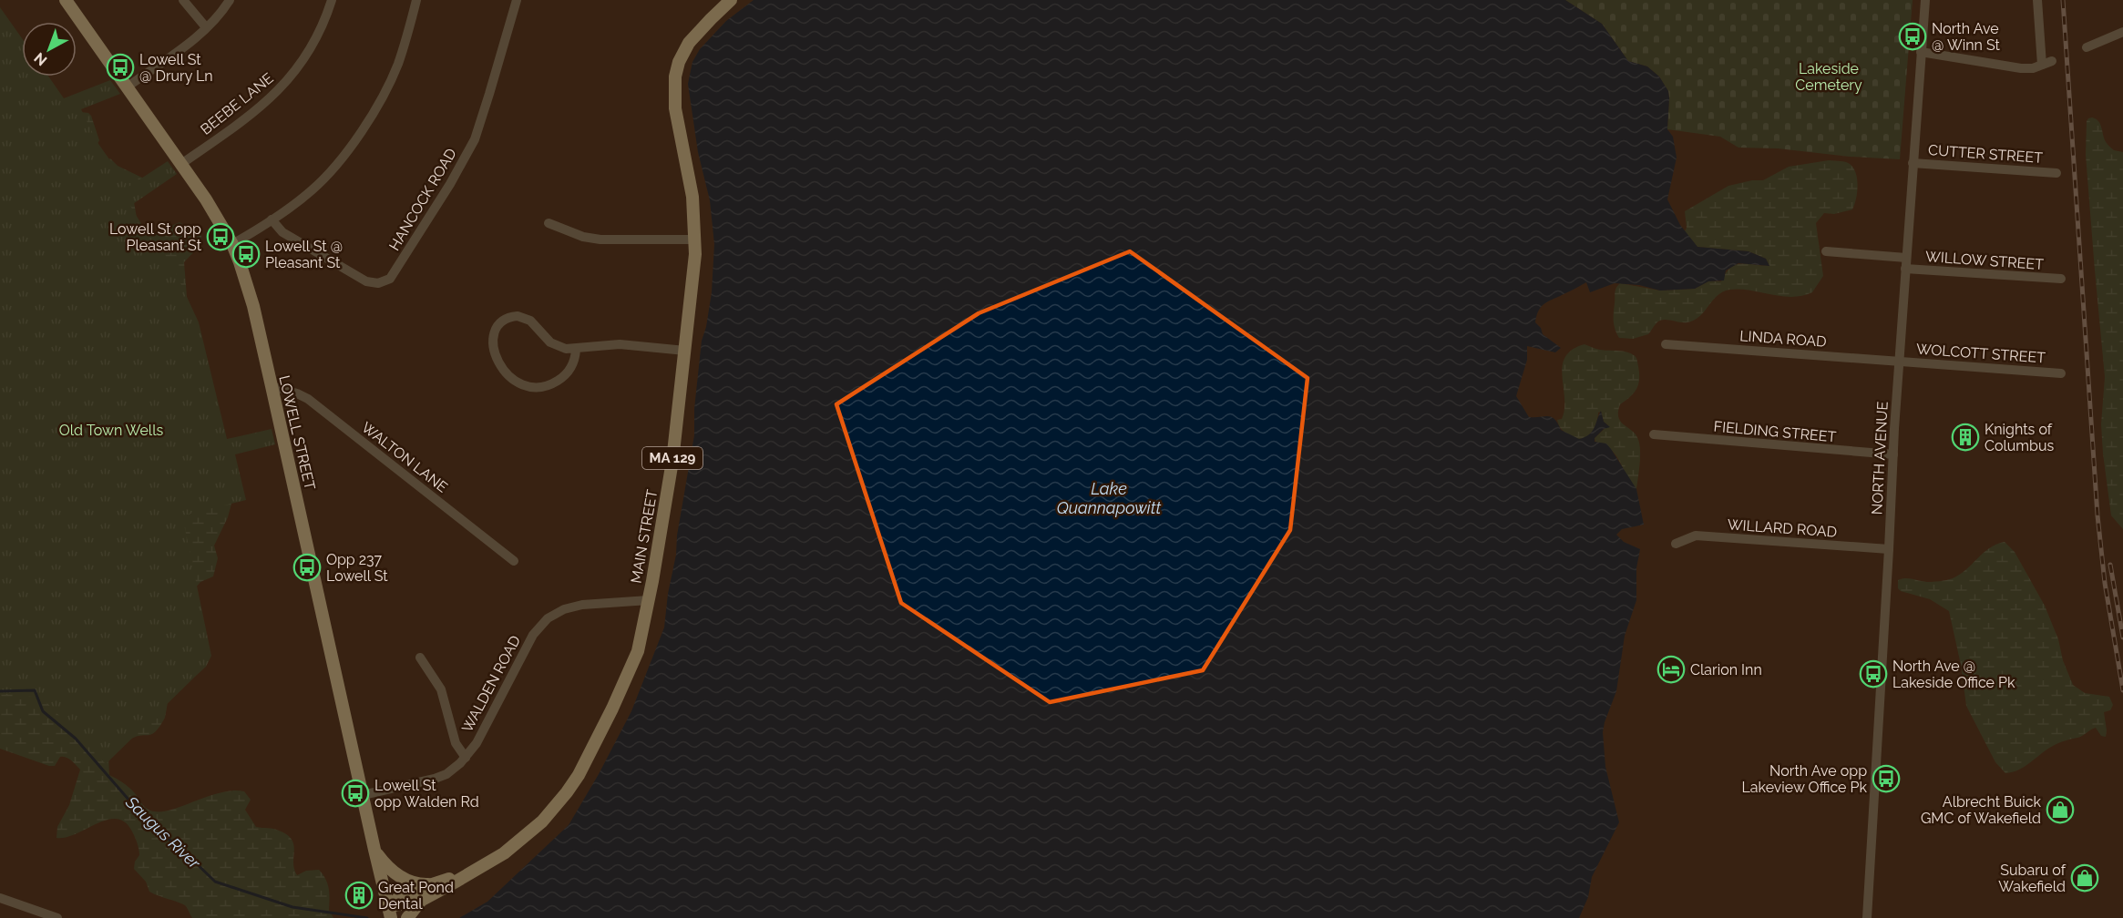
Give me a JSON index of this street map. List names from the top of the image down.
{
  "streets": {
    "main road": ["LOWELL STREET", "MA 129", "MAIN STREET"],
    "street": [
      "BEEBE LANE",
      "CUTTER STREET",
      "HANCOCK ROAD",
      "WILLOW STREET",
      "LINDA ROAD",
      "WOLCOTT STREET",
      "FIELDING STREET",
      "WALTON LANE",
      "NORTH AVENUE",
      "WILLARD ROAD",
      "WALDEN ROAD"
    ]
  },
  "crossings": [
    ["BEEBE LANE", "LOWELL STREET"],
    ["CUTTER STREET", "NORTH AVENUE"],
    ["WILLOW STREET", "NORTH AVENUE"],
    ["LINDA ROAD", "WOLCOTT STREET"],
    ["LINDA ROAD", "NORTH AVENUE"],
    ["WOLCOTT STREET", "NORTH AVENUE"],
    ["FIELDING STREET", "NORTH AVENUE"],
    ["LOWELL STREET", "WALTON LANE"],
    ["LOWELL STREET", "MAIN STREET"],
    ["LOWELL STREET", "WALDEN ROAD"],
    ["MA 129", "MAIN STREET"],
    ["NORTH AVENUE", "WILLARD ROAD"],
    ["MAIN STREET", "WALDEN ROAD"]
  ],
  "water": ["Lake Quannapowitt", "Saugus River"],
  "parks": ["Lakeside Cemetery", "Old Town Wells"],
  "places": {
    "bus stop": [
      "North Ave @ Winn St",
      "Lowell St @ Drury Ln",
      "Lowell St opp Pleasant St",
      "Lowell St @ Pleasant St",
      "Opp 237 Lowell St",
      "North Ave @ Lakeside Office Pk",
      "North Ave opp Lakeview Office Pk",
      "Lowell St opp Walden Rd"
    ],
    "building": ["Knights of Columbus", "Great Pond Dental"],
    "hotel": ["Clarion Inn"],
    "shop": ["Albrecht Buick GMC of Wakefield", "Subaru of Wakefield"]
  },
  "north": "bottom left"
}
